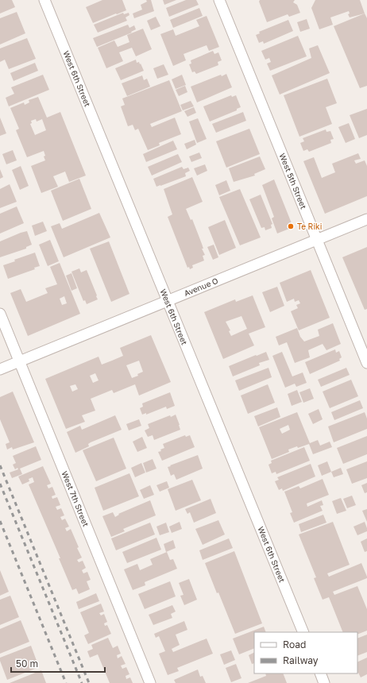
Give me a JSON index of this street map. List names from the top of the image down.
{
  "streets": {
    "street": [
      "West 6th Street",
      "West 5th Street",
      "Avenue O",
      "West 7th Street"
    ]
  },
  "crossings": [
    ["West 6th Street", "Avenue O"],
    ["West 5th Street", "Avenue O"],
    ["Avenue O", "West 7th Street"]
  ],
  "places": ["Te Riki"],
  "legend": ["Road", "Railway"],
  "scale_bar": "50 m"
}
